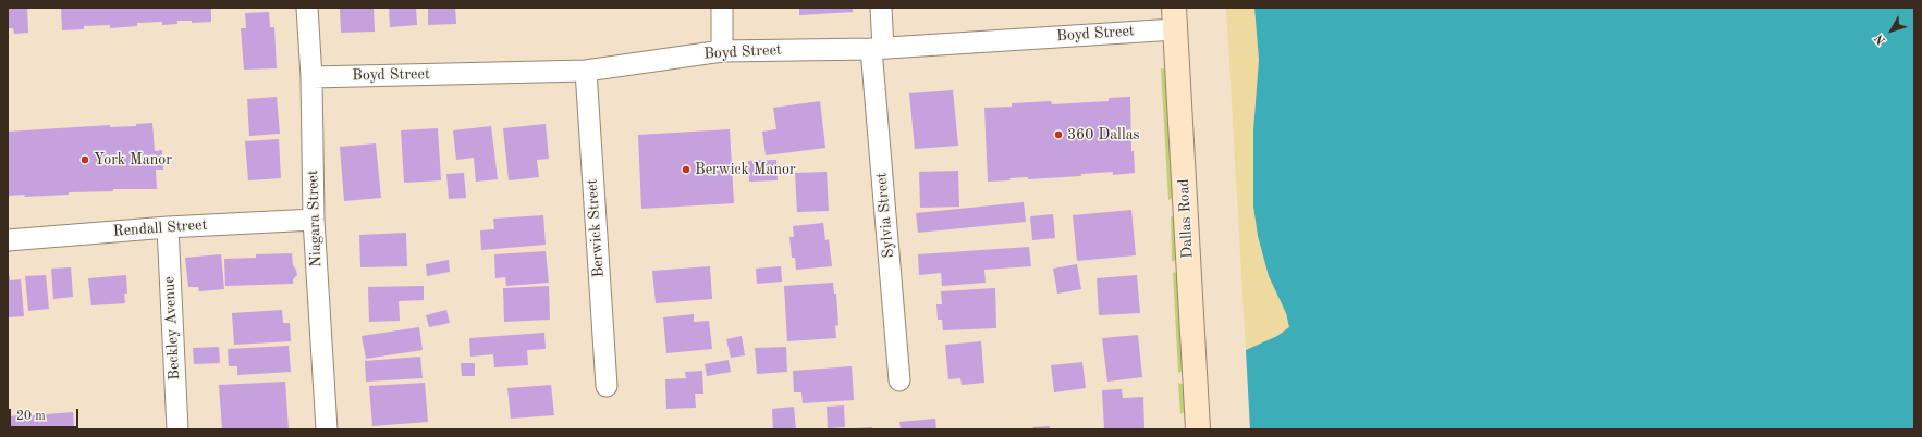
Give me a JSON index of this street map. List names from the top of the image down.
{
  "streets": {
    "main road": ["Dallas Road"],
    "street": [
      "Boyd Street",
      "Sylvia Street",
      "Niagara Street",
      "Rendall Street",
      "Berwick Street",
      "Beckley Avenue"
    ]
  },
  "crossings": [
    ["Boyd Street", "Sylvia Street"],
    ["Boyd Street", "Niagara Street"],
    ["Boyd Street", "Dallas Road"],
    ["Boyd Street", "Berwick Street"],
    ["Niagara Street", "Rendall Street"],
    ["Rendall Street", "Beckley Avenue"]
  ],
  "places": ["360 Dallas", "York Manor", "Berwick Manor"],
  "scale_bar": "20 m",
  "north": "bottom left"
}
